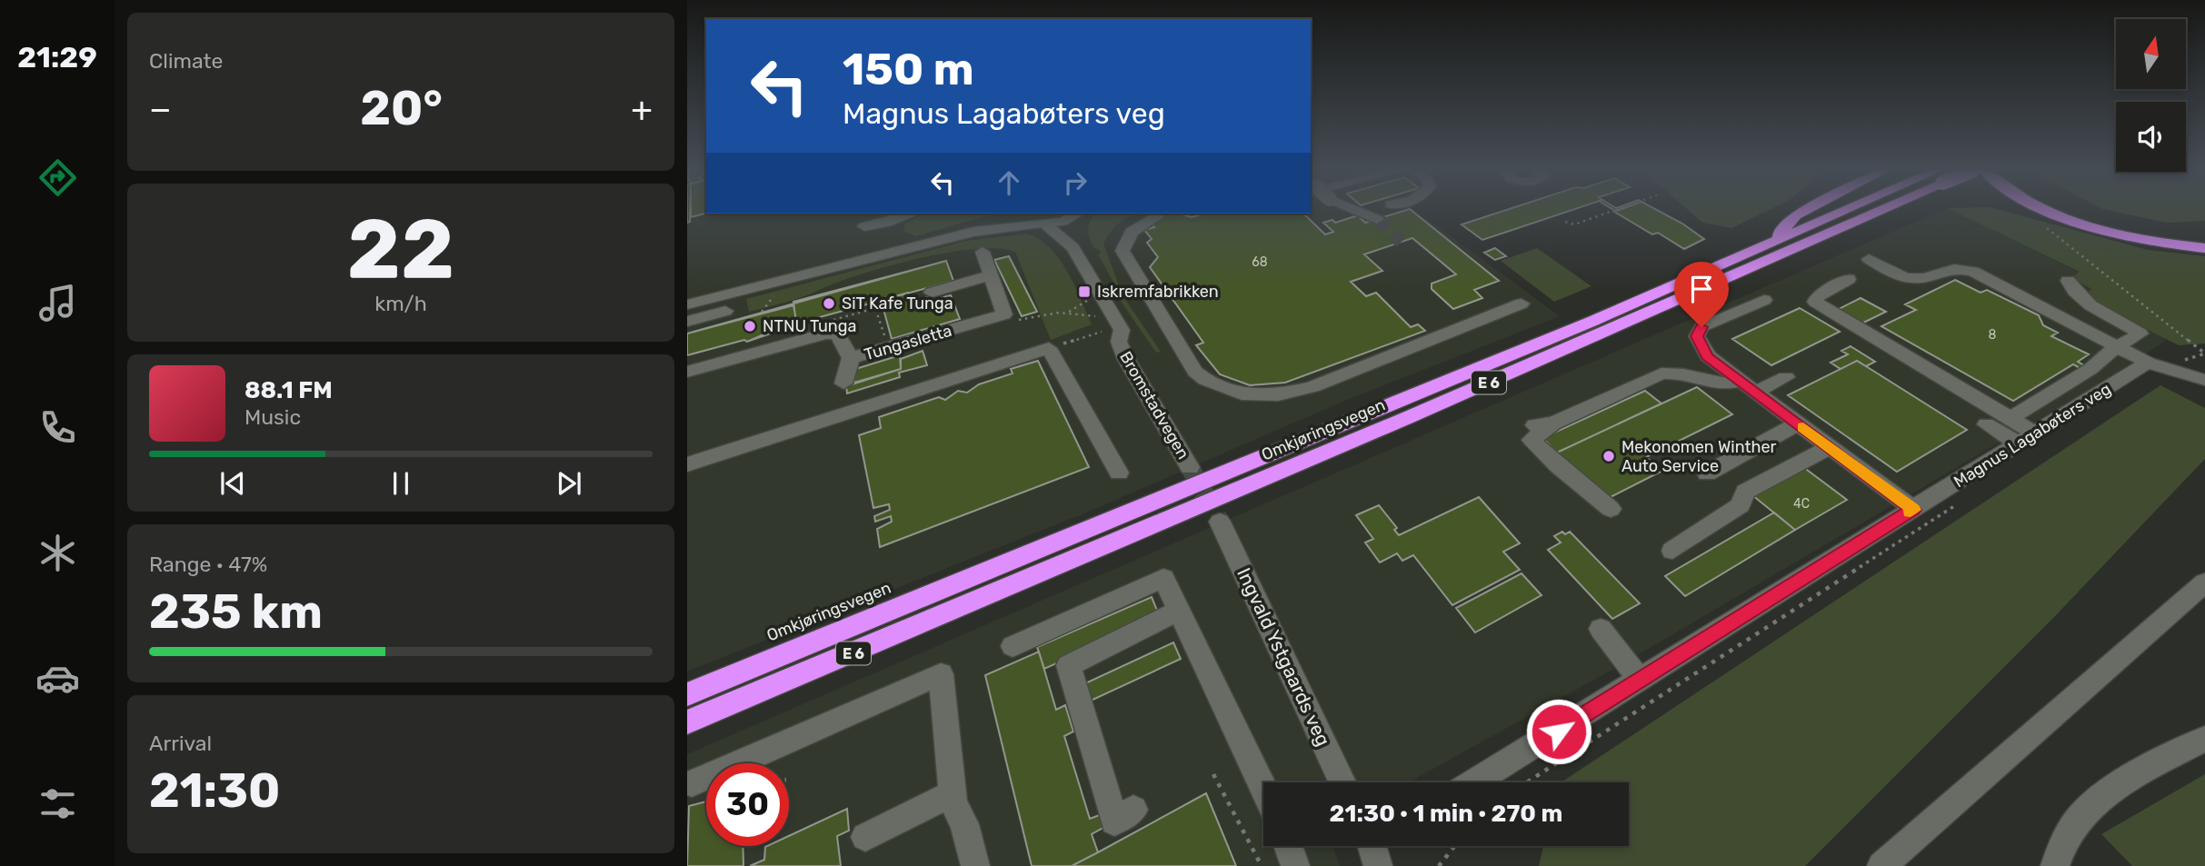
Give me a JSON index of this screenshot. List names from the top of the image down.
{
  "streets": {
    "highway": ["E 6", "Omkjøringsvegen"],
    "street": [
      "Tungasletta",
      "Bromstadvegen",
      "Magnus Lagabøters veg",
      "Ingvald Ystgaards veg"
    ]
  },
  "crossings": [
    ["E 6", "Omkjøringsvegen"]
  ],
  "places": {
    "transit": ["Iskremfabrikken"],
    "other": ["SiT Kafe Tunga", "NTNU Tunga", "Mekonomen Winther Auto Service"]
  },
  "house_numbers": ["68", "8", "4C"],
  "north": "top",
  "page": {
    "tabs": "21:29",
    "tile": [
      "Climate",
      ["22", "km/h"],
      ["Range · 47%", "235 km"],
      ["Arrival", "21:30"]
    ],
    "turn": ["150 m", "Magnus Lagabøters veg"],
    "heat": ["−", "20°", "+"],
    "song": ["88.1 FM", "Music"],
    "limit": "30",
    "trip": "21:30 · 1 min · 270 m"
  }
}
